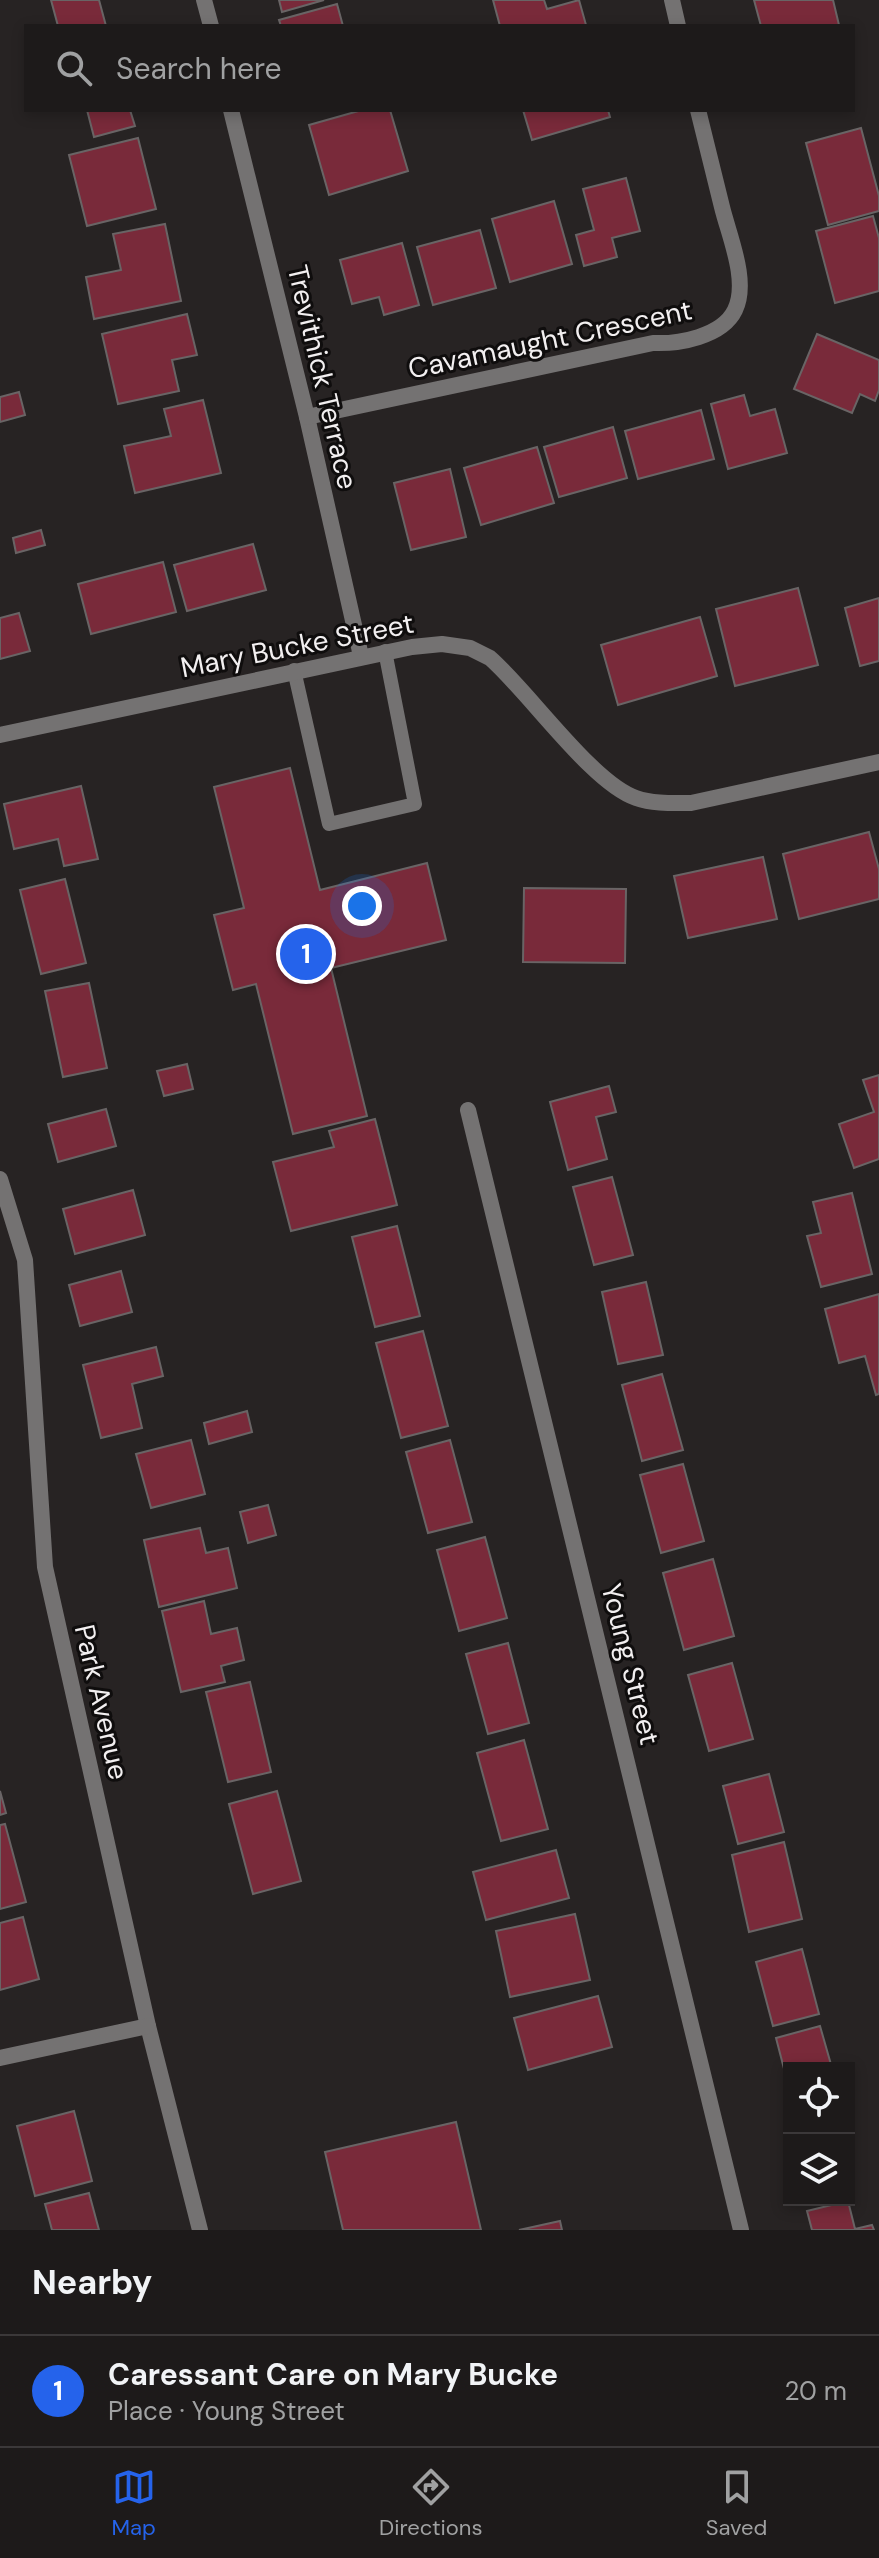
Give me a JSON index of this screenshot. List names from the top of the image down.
{
  "streets": {
    "street": [
      "Cavamaught Crescent",
      "Trevithick Terrace",
      "Mary Bucke Street",
      "Young Street",
      "Park Avenue"
    ]
  },
  "crossings": [
    ["Cavamaught Crescent", "Trevithick Terrace"],
    ["Trevithick Terrace", "Mary Bucke Street"]
  ],
  "page": {
    "search": "Search here",
    "pins": "1",
    "heading": "Nearby",
    "list": [
      {
        "mark": "1",
        "name": "Caressant Care on Mary Bucke",
        "note": "Place · Young Street",
        "value": "20 m"
      }
    ],
    "nav": ["Map", "Directions", "Saved"]
  }
}
